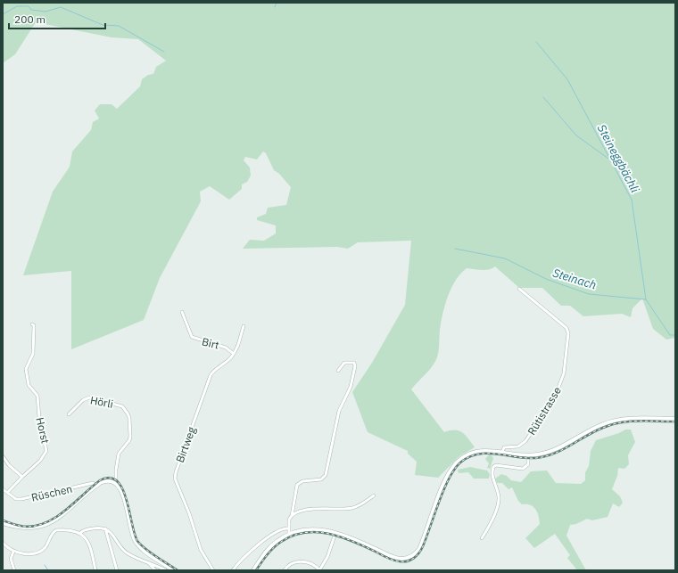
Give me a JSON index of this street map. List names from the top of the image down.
{
  "streets": {
    "street": [
      "Birt",
      "Hörli",
      "Rütistrasse",
      "Horst",
      "Birtweg",
      "Rüschen"
    ]
  },
  "crossings": [
    ["Birt", "Birtweg"],
    ["Horst", "Rüschen"]
  ],
  "water": ["Steineggbächli", "Steinach"],
  "scale_bar": "200 m"
}
